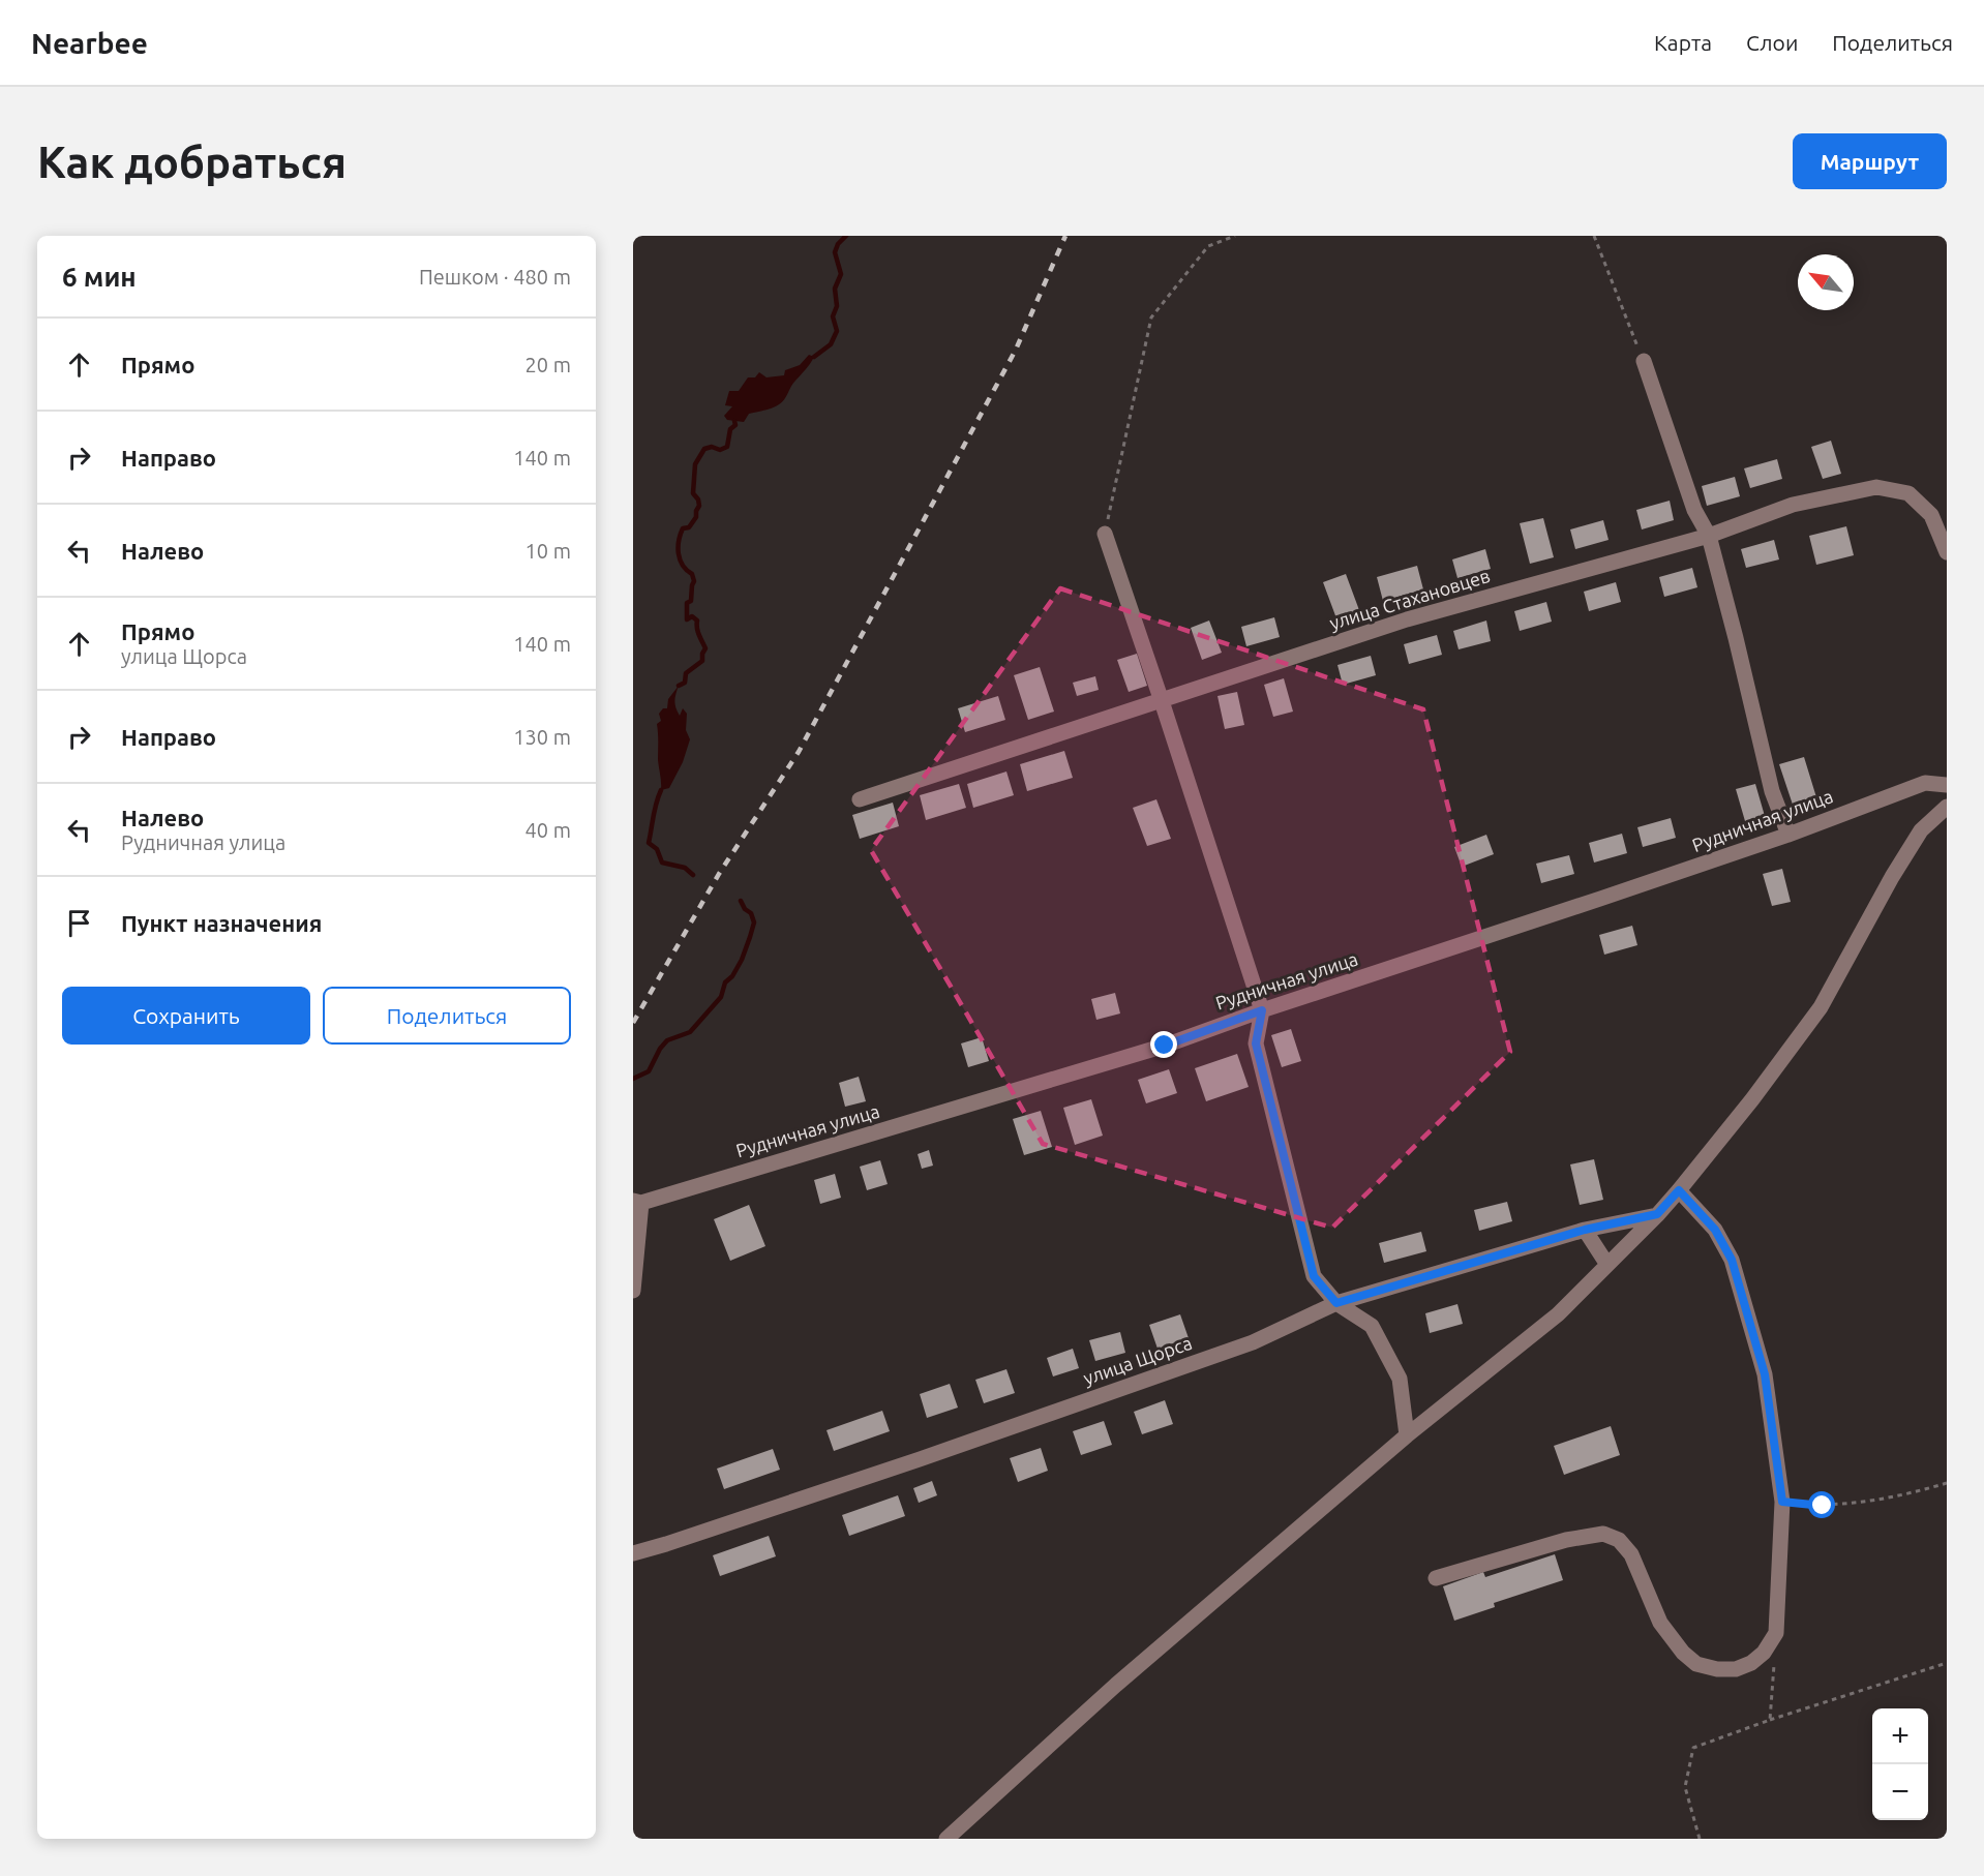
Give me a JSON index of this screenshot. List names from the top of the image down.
{
  "streets": {
    "street": ["улица Стахановцев", "Рудничная улица", "улица Щорса"]
  },
  "north": "top left",
  "page": {
    "header": "Nearbee",
    "nav": ["Карта", "Слои", "Поделиться"],
    "buttons": [
      "Маршрут",
      ["Сохранить", "Поделиться"]
    ],
    "title": "Как добраться",
    "heading": ["6 мин", "Пешком · 480 m"],
    "list": [
      ["Прямо", "20 m"],
      ["Направо", "140 m"],
      ["Налево", "10 m"],
      ["Прямо", "улица Щорса", "140 m"],
      ["Направо", "130 m"],
      ["Налево", "Рудничная улица", "40 m"],
      "Пункт назначения"
    ],
    "map_buttons": ["+", "−"]
  }
}
